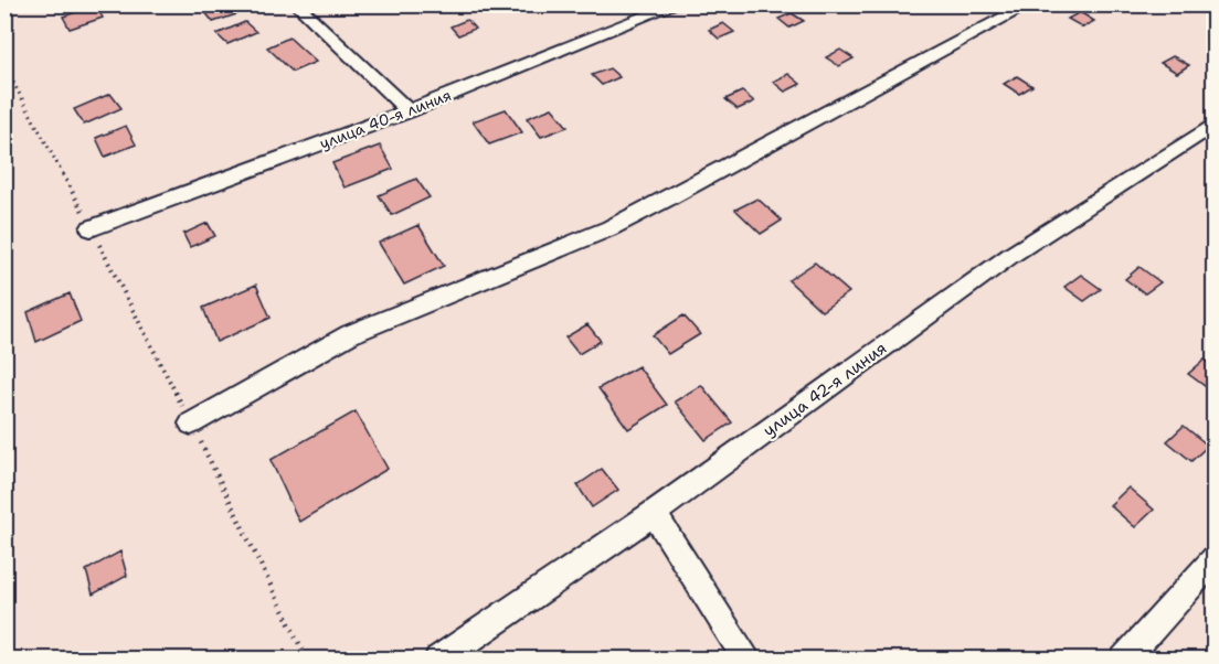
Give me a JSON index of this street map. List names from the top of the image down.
{
  "streets": {
    "street": ["улица 40-я линия", "улица 42-я линия"]
  }
}
